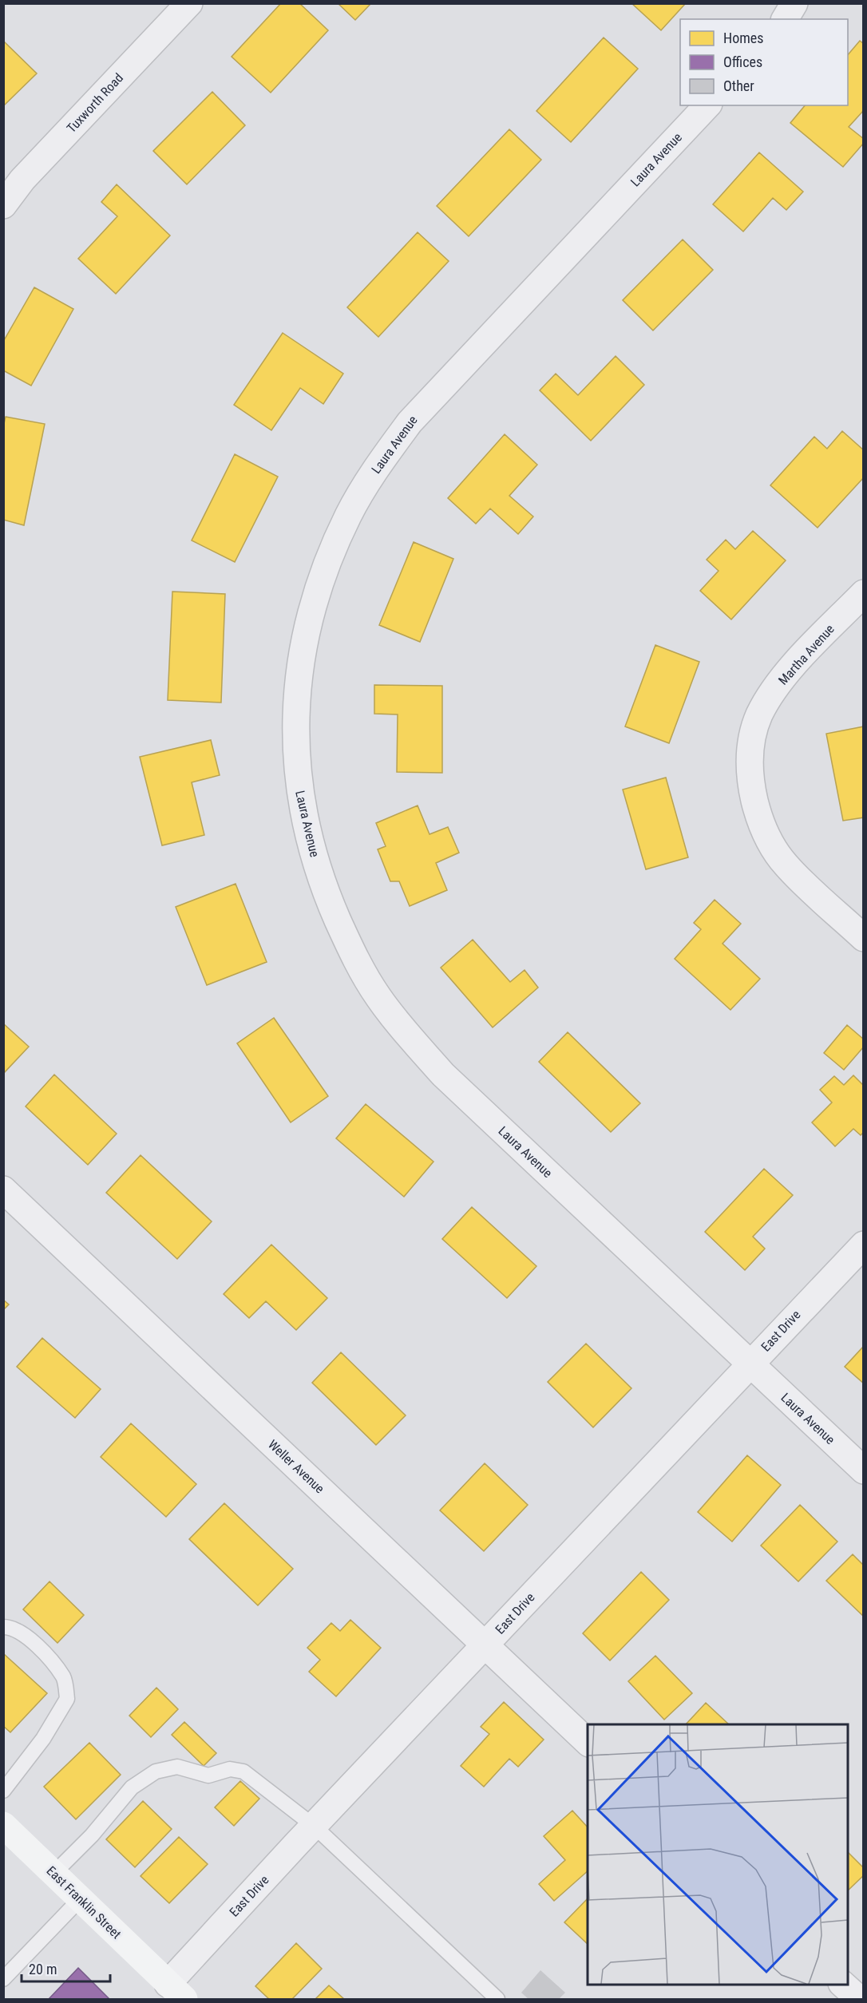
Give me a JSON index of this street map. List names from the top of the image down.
{
  "streets": {
    "street": [
      "Tuxworth Road",
      "Laura Avenue",
      "Martha Avenue",
      "East Drive",
      "Weller Avenue",
      "East Franklin Street"
    ]
  },
  "crossings": [
    ["Laura Avenue", "East Drive"],
    ["East Drive", "Weller Avenue"],
    ["East Drive", "East Franklin Street"]
  ],
  "legend": ["Homes", "Offices", "Other"],
  "scale_bar": "20 m"
}
